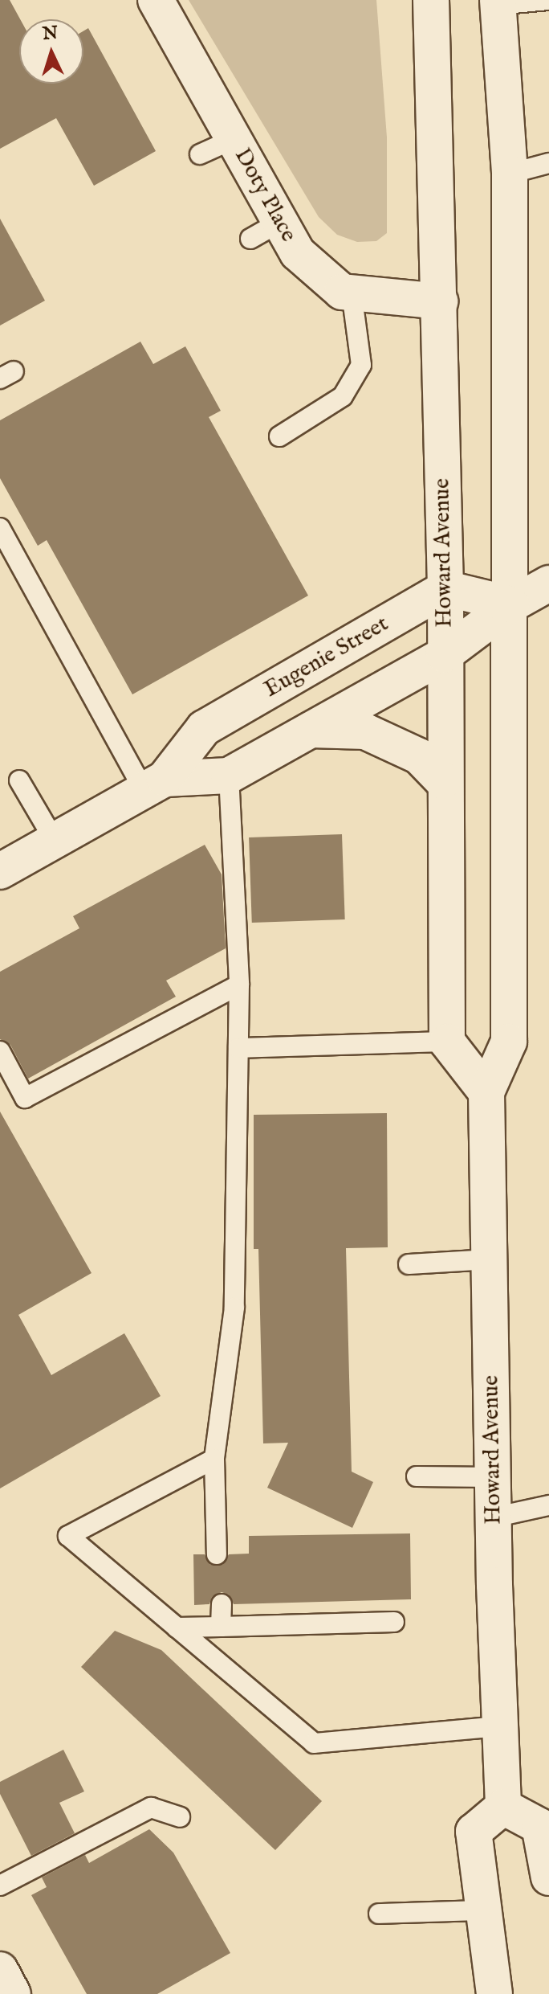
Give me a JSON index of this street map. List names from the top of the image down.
{
  "streets": {
    "main road": ["Doty Place", "Howard Avenue", "Eugenie Street"]
  },
  "crossings": [
    ["Doty Place", "Howard Avenue"],
    ["Howard Avenue", "Eugenie Street"]
  ],
  "north": "top"
}
